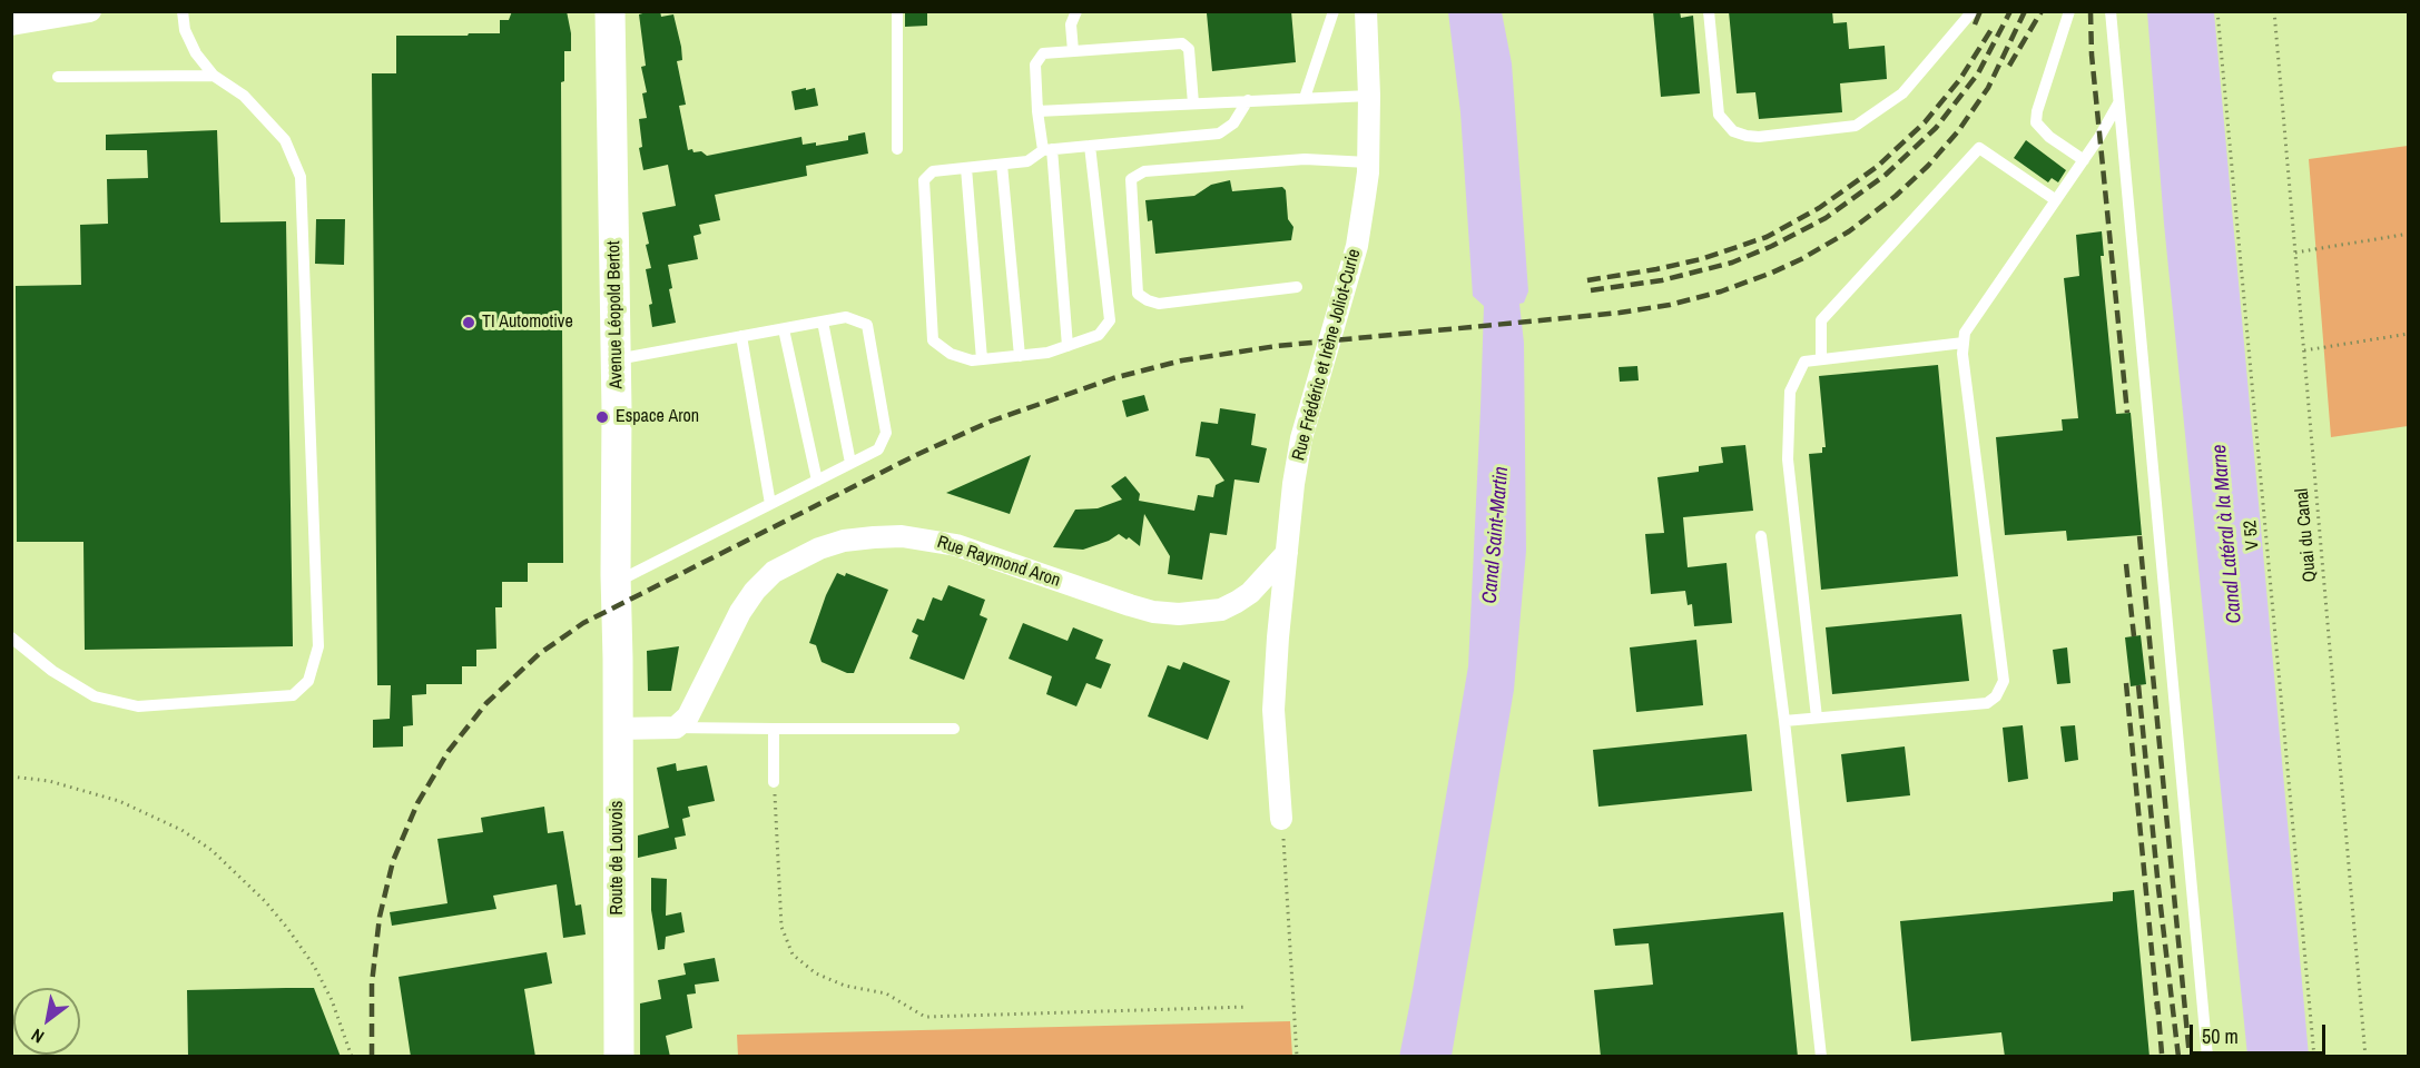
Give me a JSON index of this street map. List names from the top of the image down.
{
  "streets": {
    "street": [
      "Avenue Léopold Bertot",
      "Rue Frédéric et Irène Joliot-Curie",
      "Rue Raymond Aron",
      "Route de Louvois"
    ],
    "path": ["V 52", "Quai du Canal"]
  },
  "crossings": [
    ["Avenue Léopold Bertot", "Route de Louvois"],
    ["Rue Frédéric et Irène Joliot-Curie", "Rue Raymond Aron"]
  ],
  "water": ["Canal Latéral à la Marne", "Canal Saint-Martin"],
  "places": ["TI Automotive", "Espace Aron"],
  "scale_bar": "50 m",
  "north": "bottom left"
}
